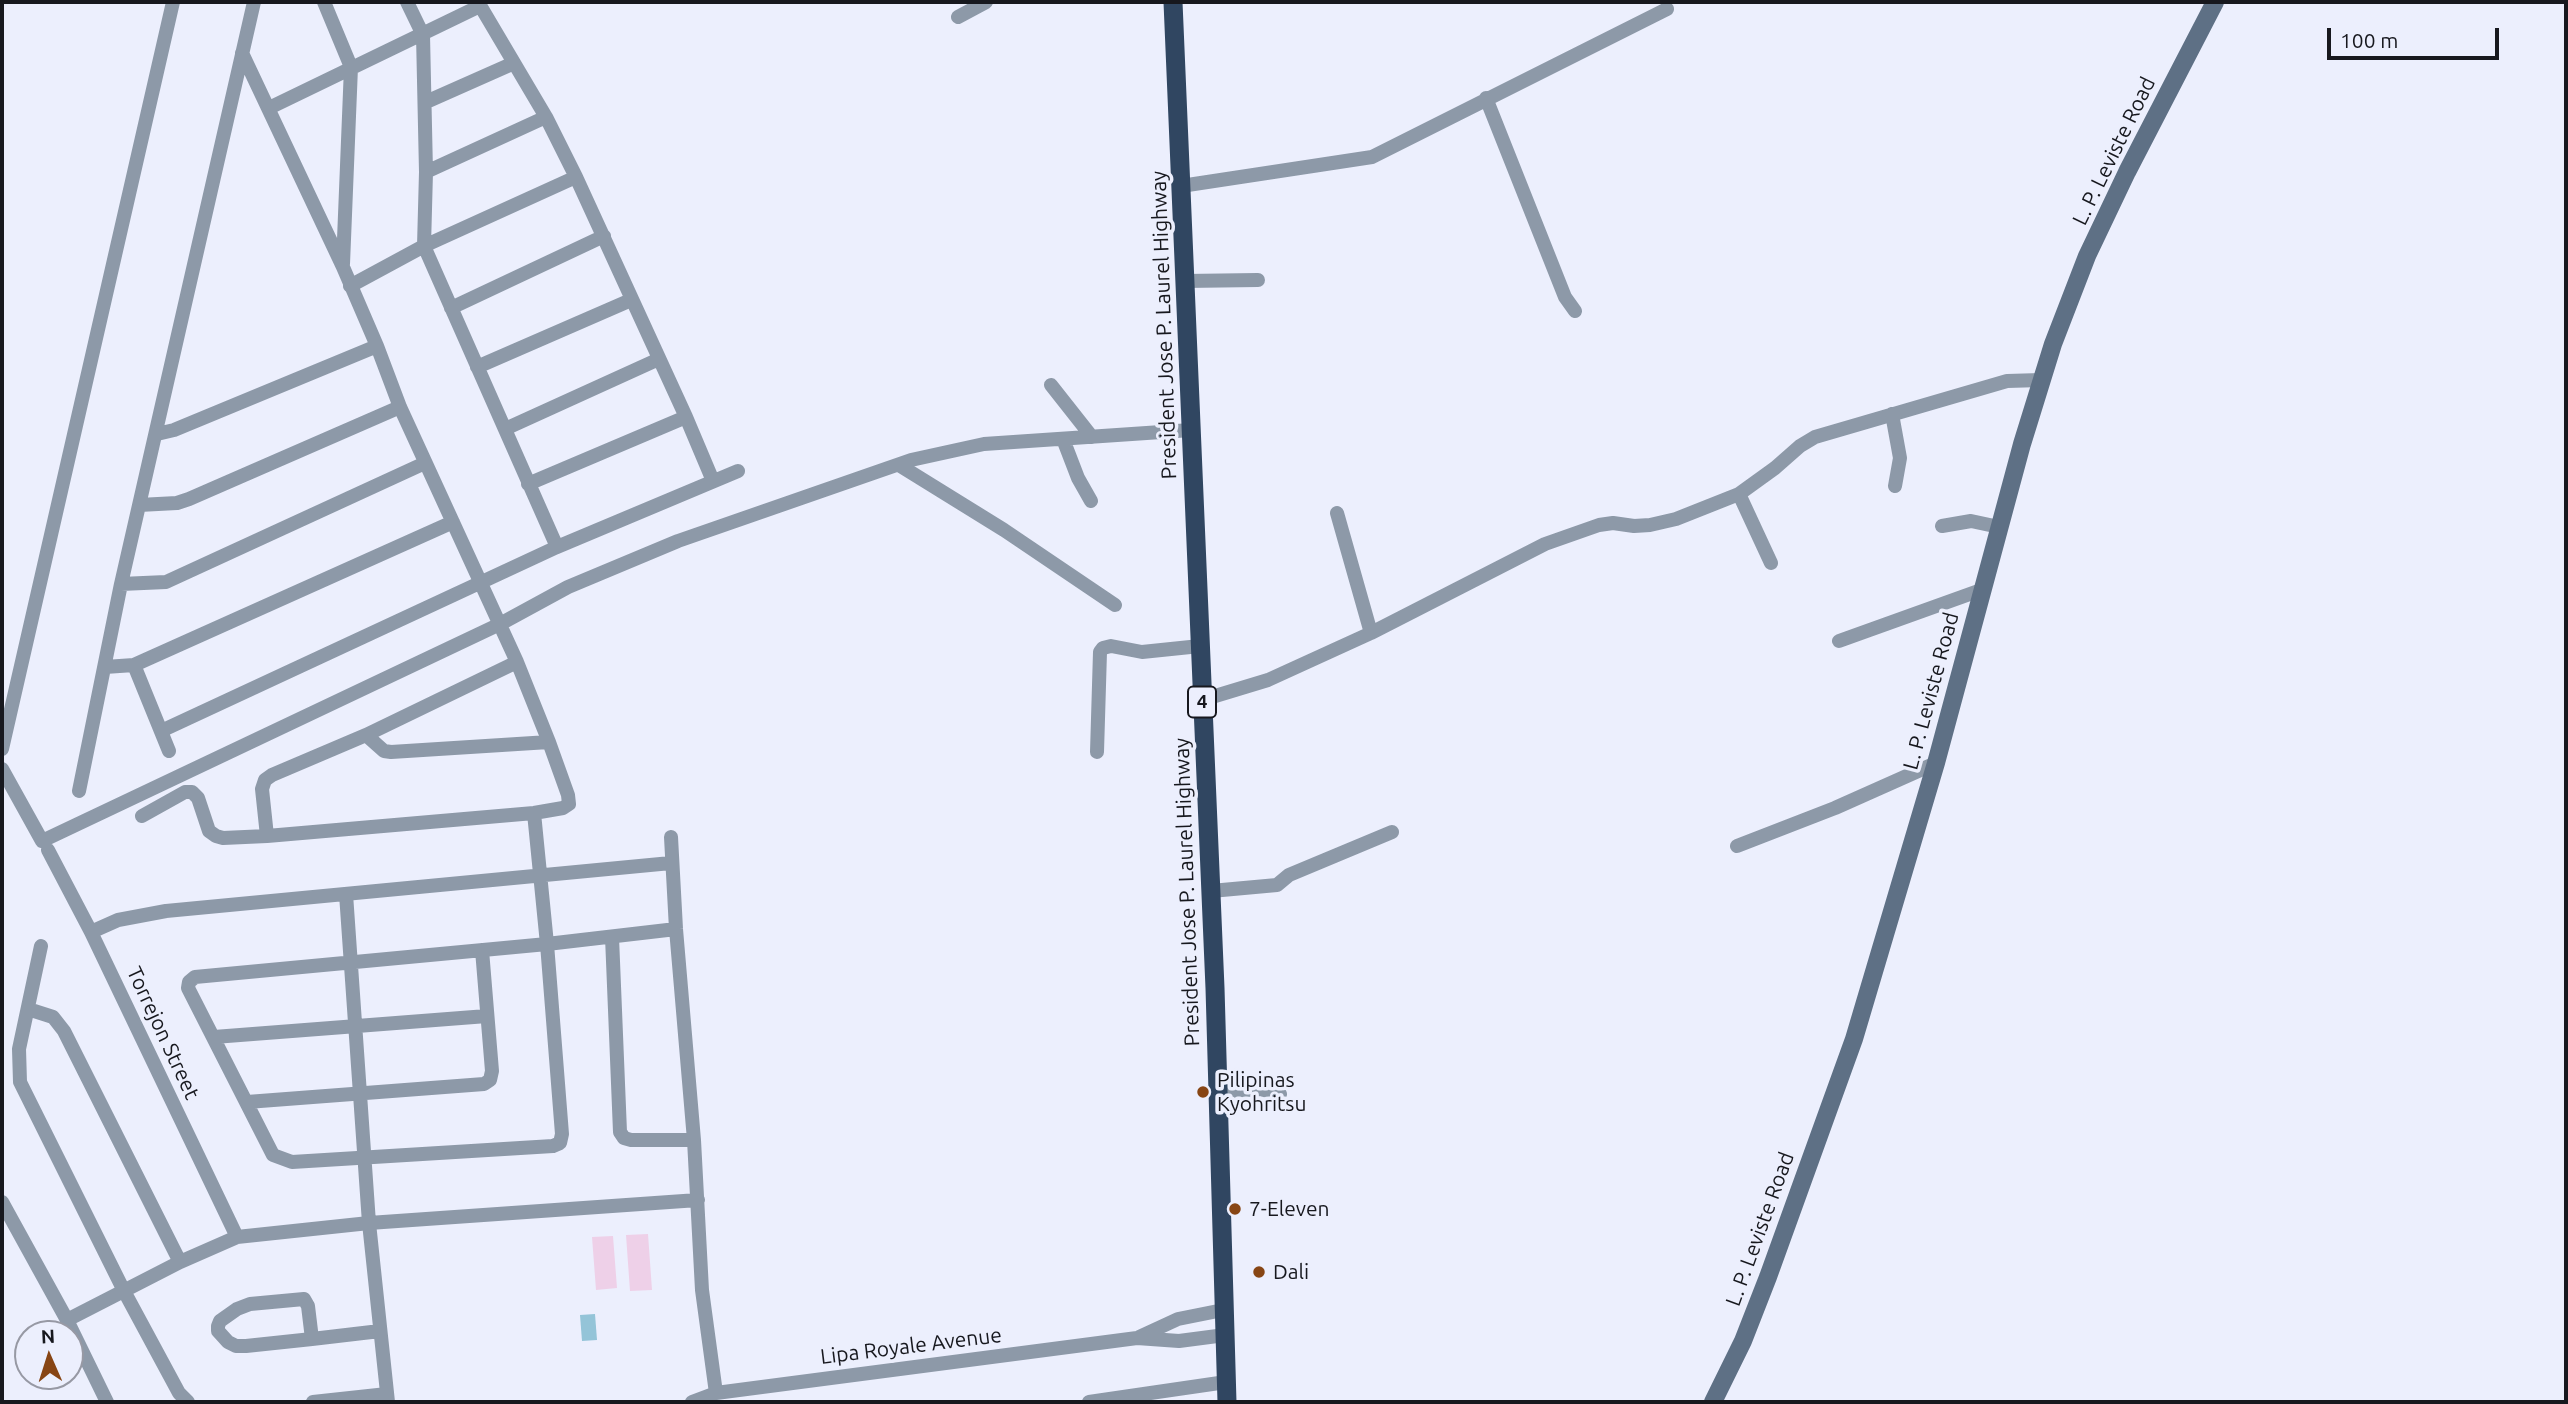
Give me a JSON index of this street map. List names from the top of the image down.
{
  "streets": {
    "highway": ["President Jose P. Laurel Highway", "4"],
    "main road": ["L. P. Leviste Road"],
    "street": ["Torrejon Street", "Lipa Royale Avenue"]
  },
  "crossings": [
    ["President Jose P. Laurel Highway", "Lipa Royale Avenue"]
  ],
  "places": ["Pilipinas Kyohritsu", "7-Eleven", "Dali"],
  "scale_bar": "100 m",
  "north": "top"
}
